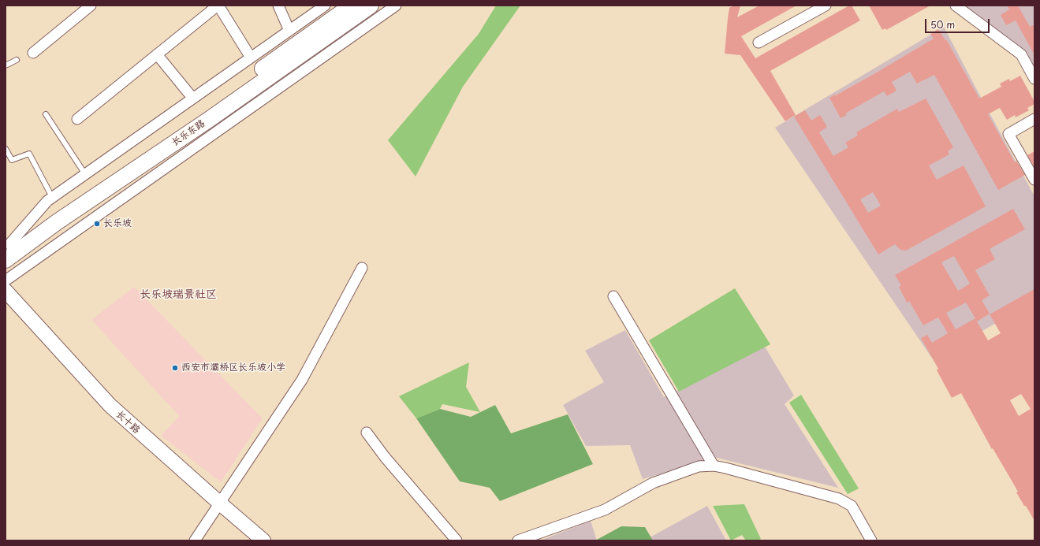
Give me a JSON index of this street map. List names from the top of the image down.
{
  "streets": {
    "main road": ["长乐东路"],
    "street": ["长十路"]
  },
  "districts": ["长乐坡瑞景社区"],
  "places": ["长乐坡", "西安市灞桥区长乐坡小学"],
  "scale_bar": "50 m"
}
